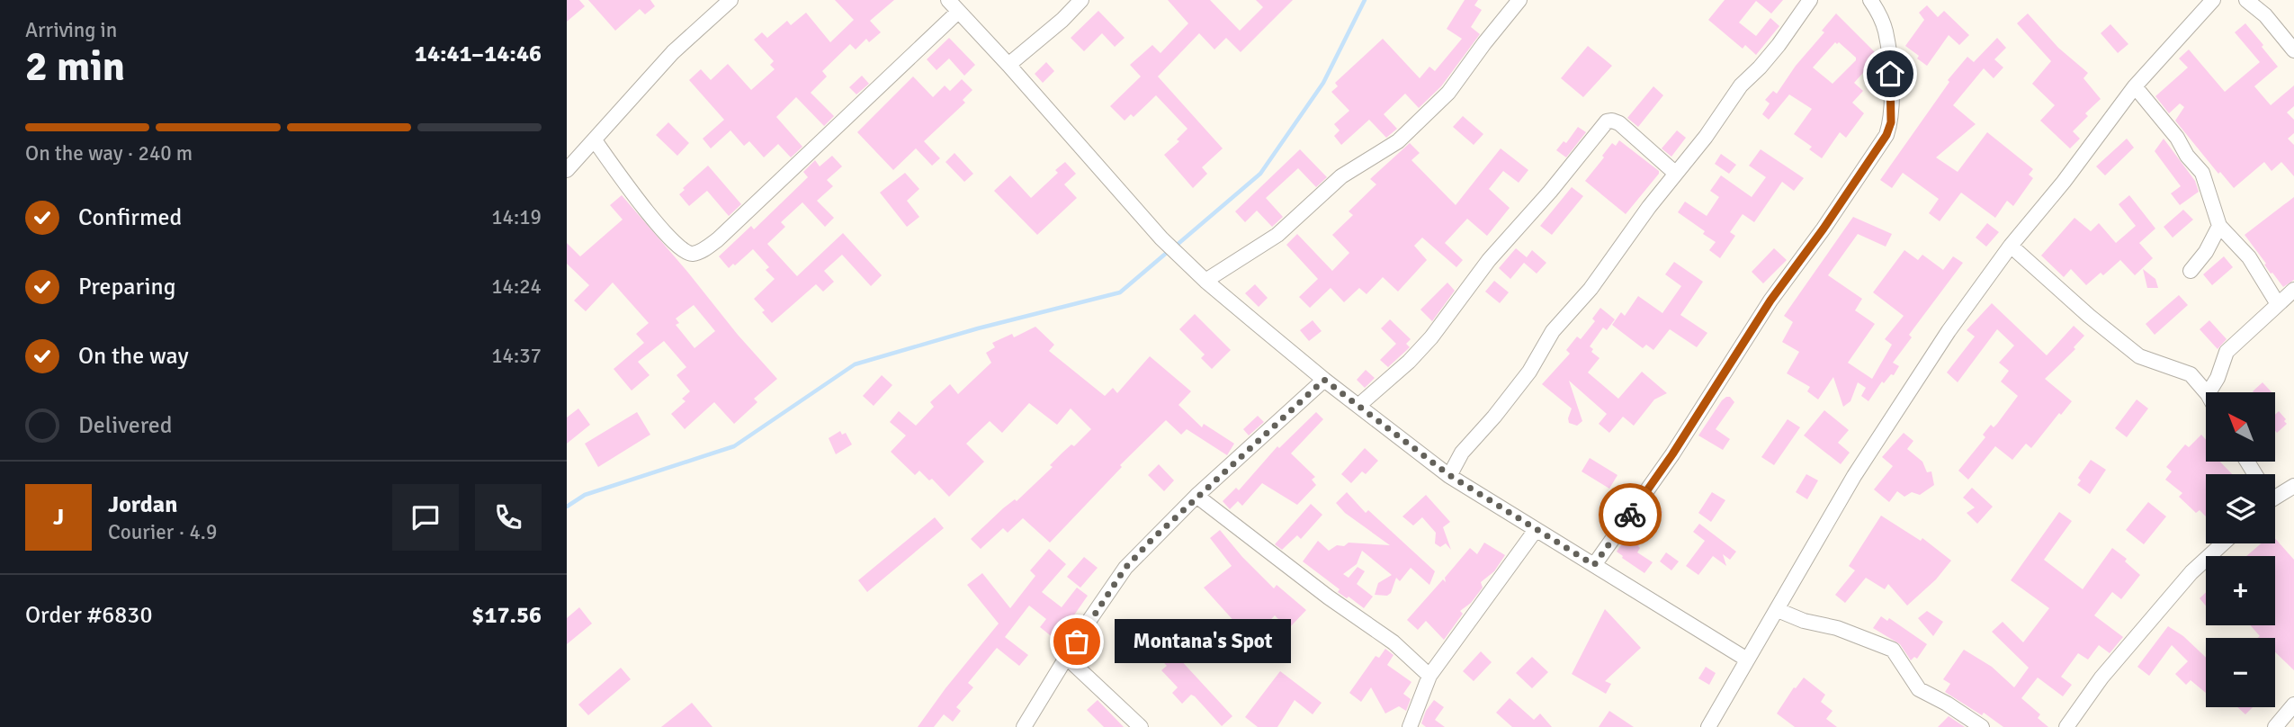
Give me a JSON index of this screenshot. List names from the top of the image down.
{
  "places": ["Montana's Spot"],
  "north": "top left",
  "page": {
    "heading": ["2 min", "Arriving in", "14:41–14:46"],
    "panel": [
      "Jordan",
      "Courier · 4.9",
      "Order #6830",
      "$17.56"
    ],
    "bar": "On the way · 240 m",
    "list": [
      ["Confirmed", "14:19"],
      ["Preparing", "14:24"],
      ["On the way", "14:37"],
      "Delivered"
    ],
    "map_buttons": ["+", "−"],
    "round": "J",
    "bubble": "Montana's Spot"
  }
}
